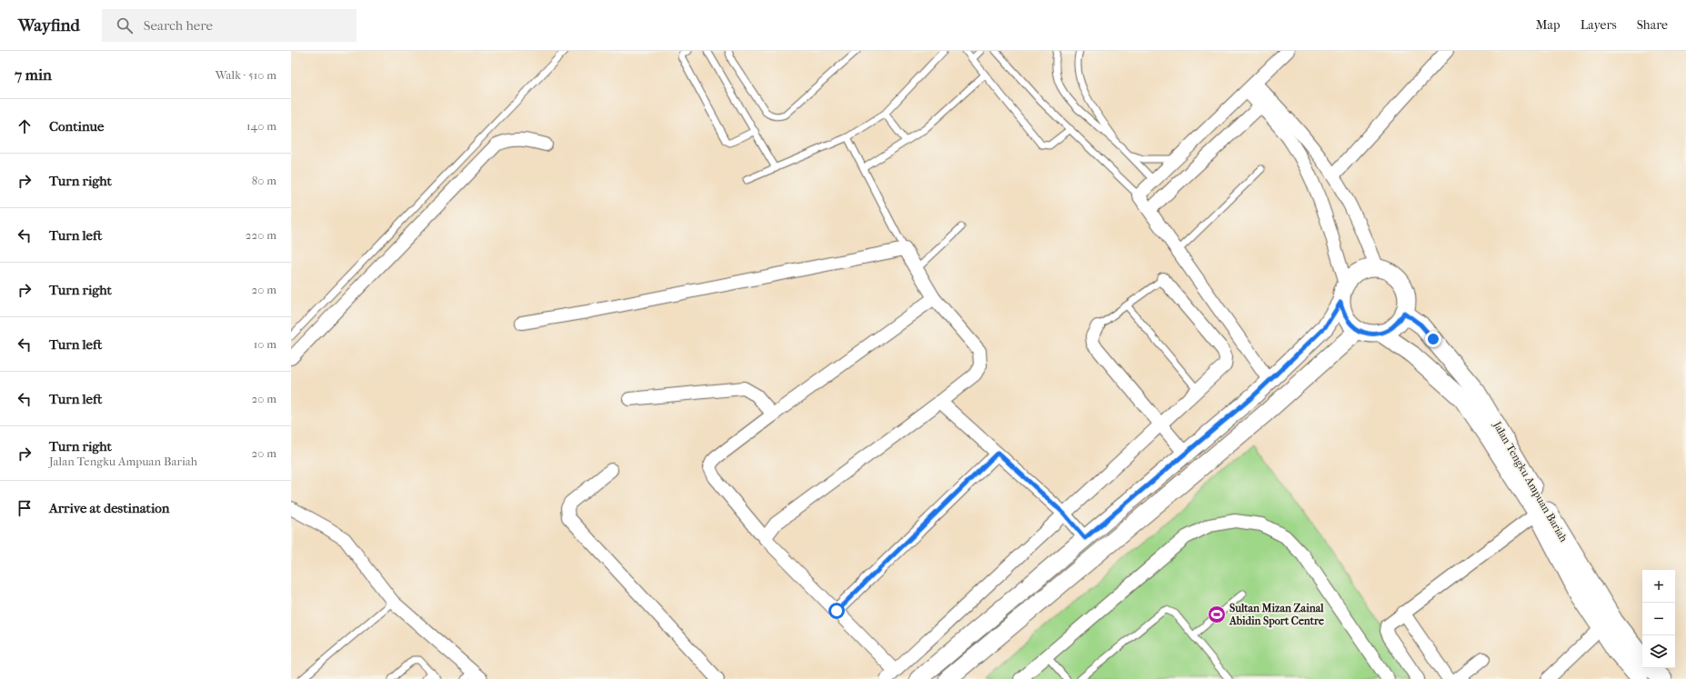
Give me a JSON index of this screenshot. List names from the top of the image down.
{
  "streets": {
    "main road": ["Jalan Tengku Ampuan Bariah"]
  },
  "places": {
    "sports": ["Sultan Mizan Zainal Abidin Sport Centre"]
  },
  "page": {
    "header": "Wayfind",
    "search": "Search here",
    "nav": ["Map", "Layers", "Share"],
    "heading": ["7 min", "Walk · 510 m"],
    "list": [
      ["Continue", "140 m"],
      ["Turn right", "80 m"],
      ["Turn left", "220 m"],
      ["Turn right", "20 m"],
      ["Turn left", "10 m"],
      ["Turn left", "20 m"],
      ["Turn right", "Jalan Tengku Ampuan Bariah", "20 m"],
      "Arrive at destination"
    ],
    "map_buttons": ["+", "−"]
  }
}
